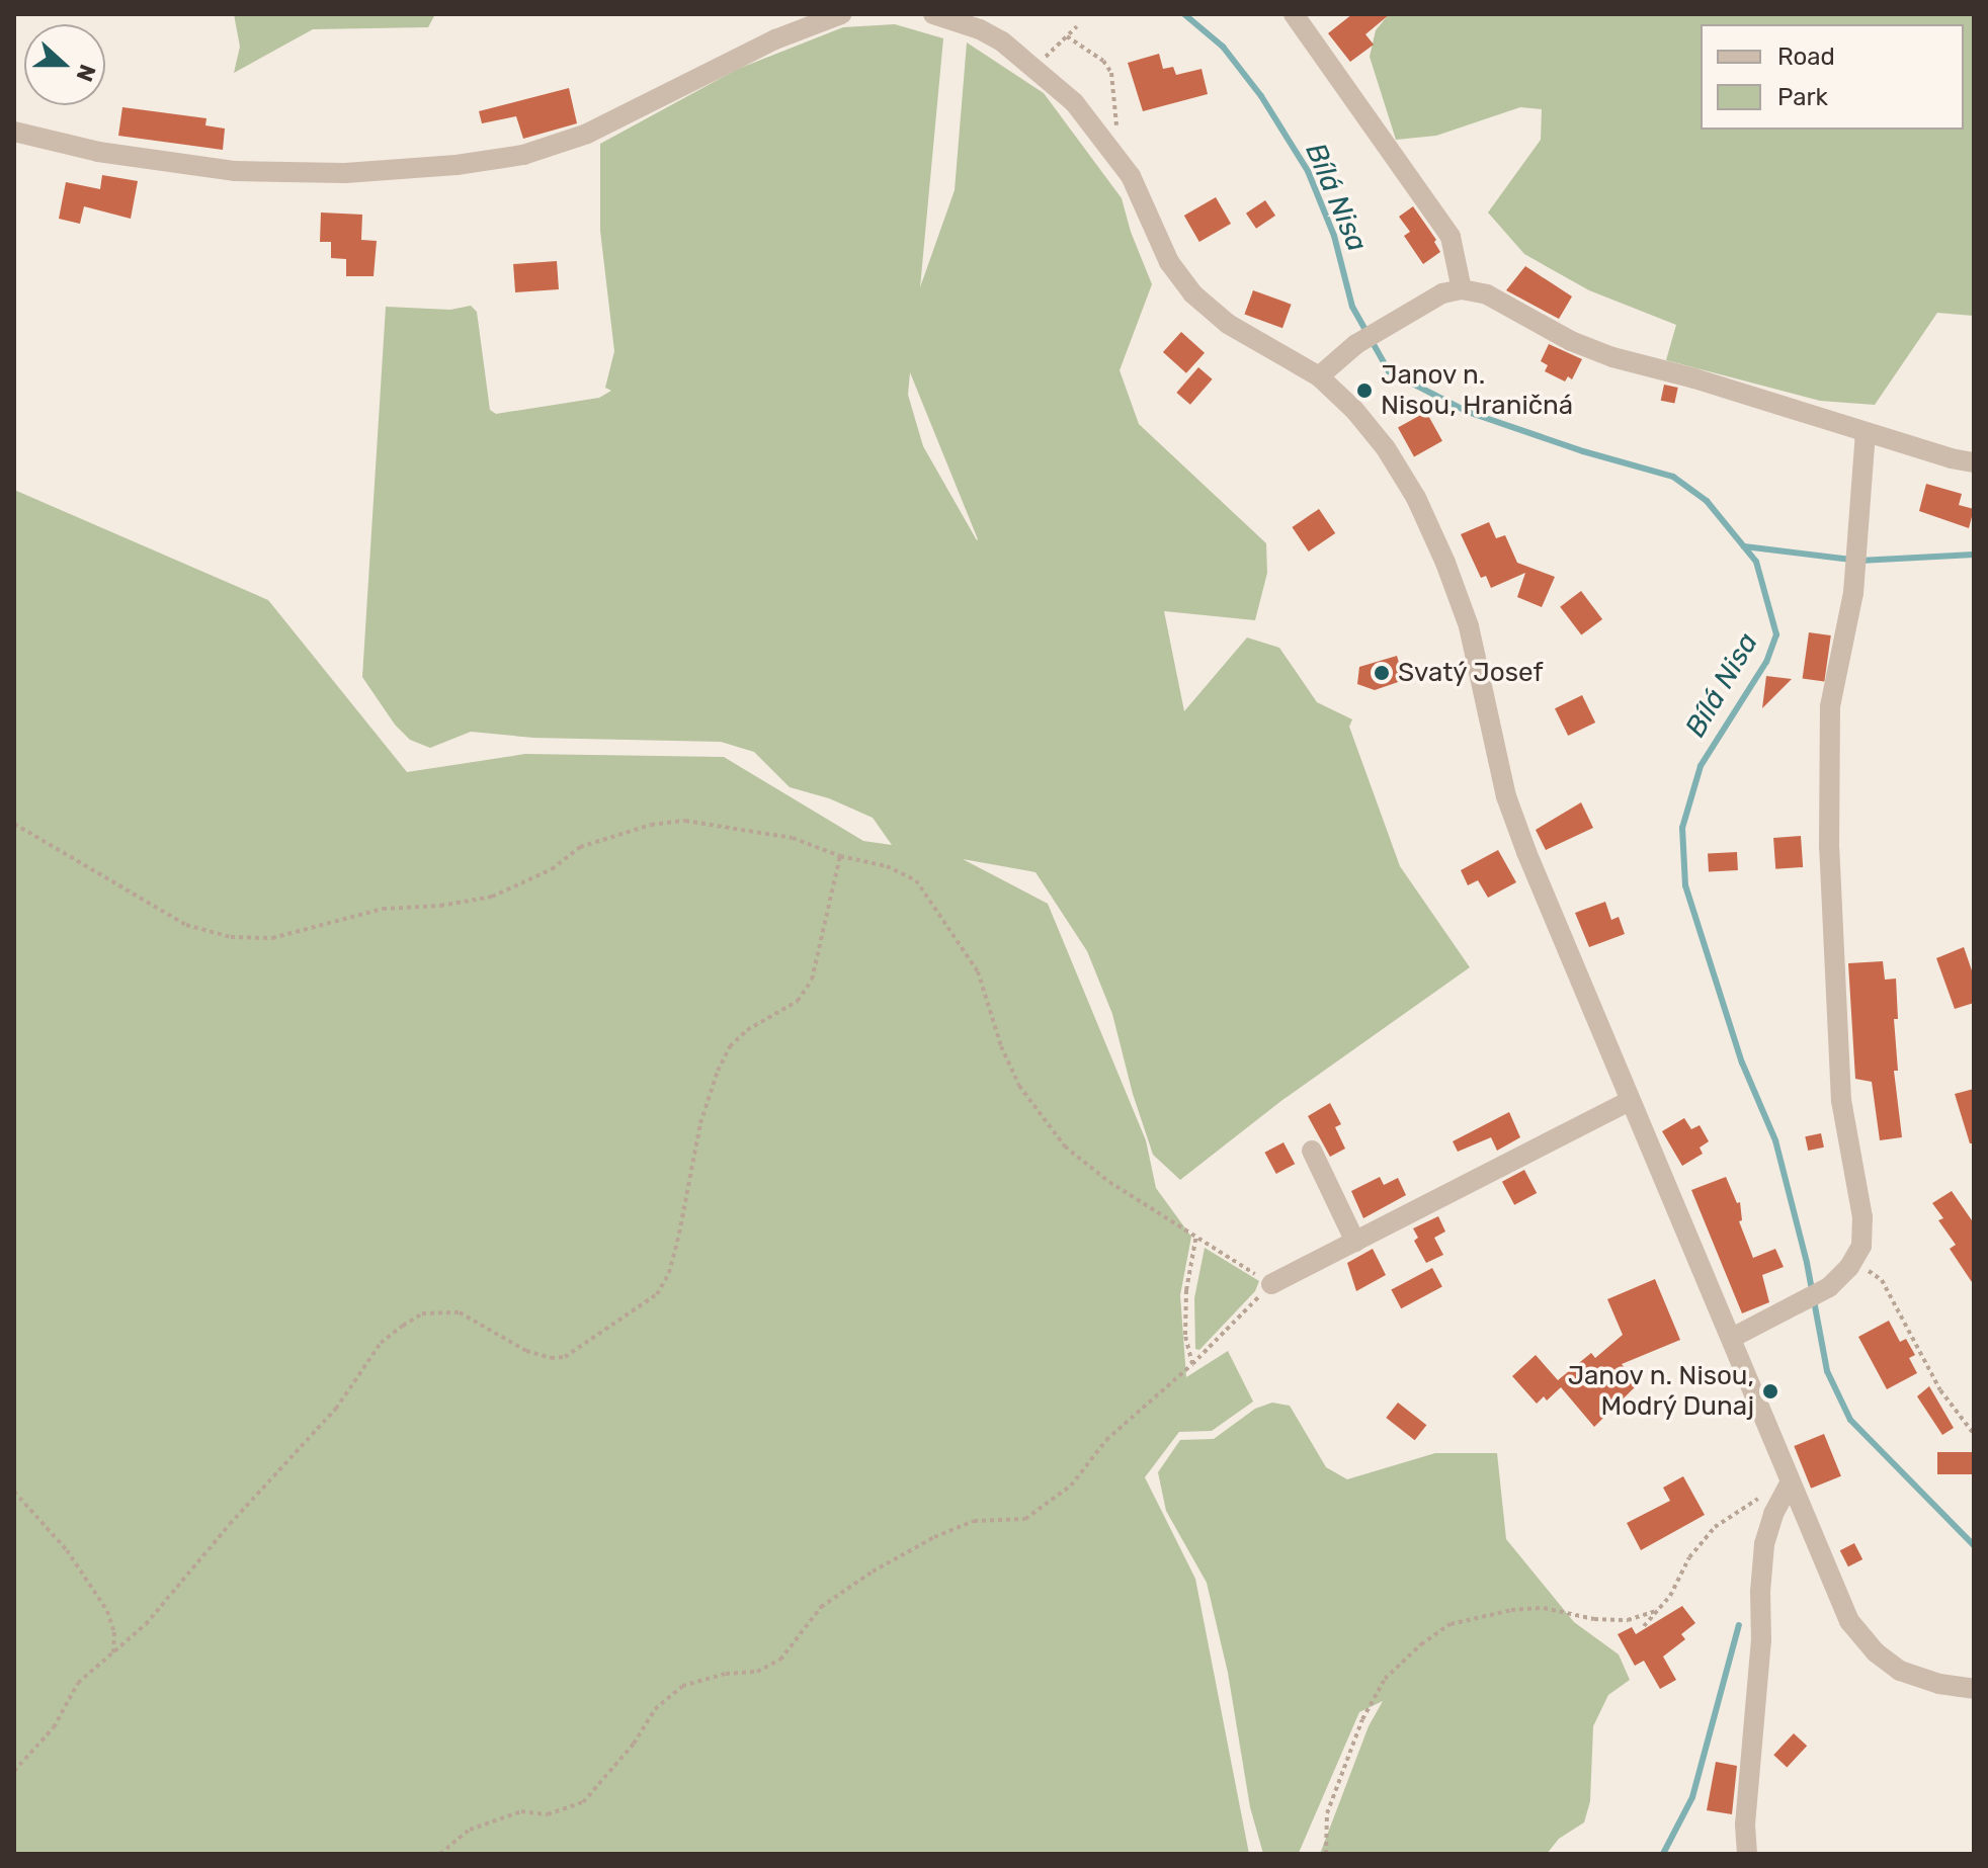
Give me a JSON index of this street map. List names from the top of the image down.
{
  "water": ["Bílá Nisa"],
  "places": ["Janov n. Nisou, Hraničná", "Svatý Josef", "Janov n. Nisou, Modrý Dunaj"],
  "legend": ["Road", "Park"],
  "north": "right"
}
